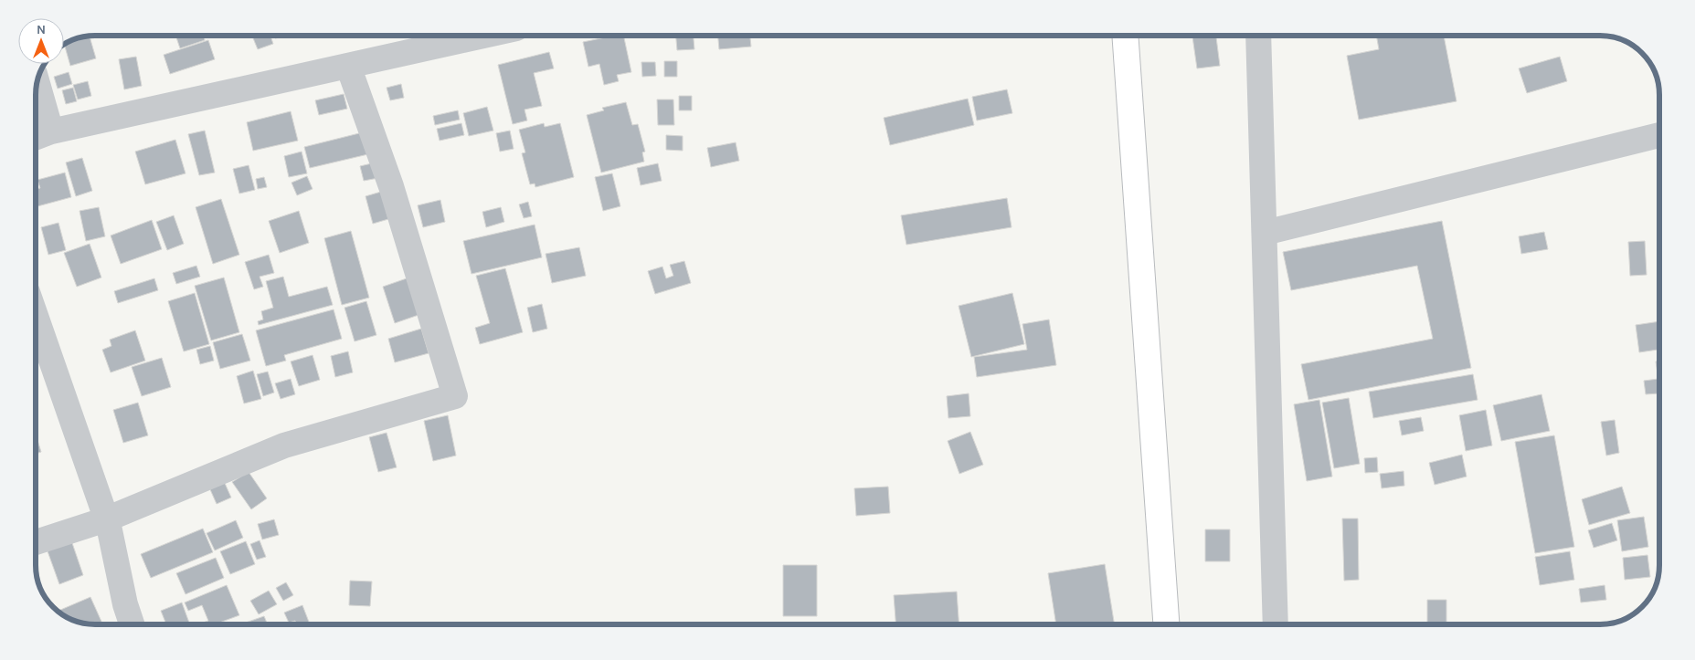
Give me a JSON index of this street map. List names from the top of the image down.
{
  "north": "top"
}
